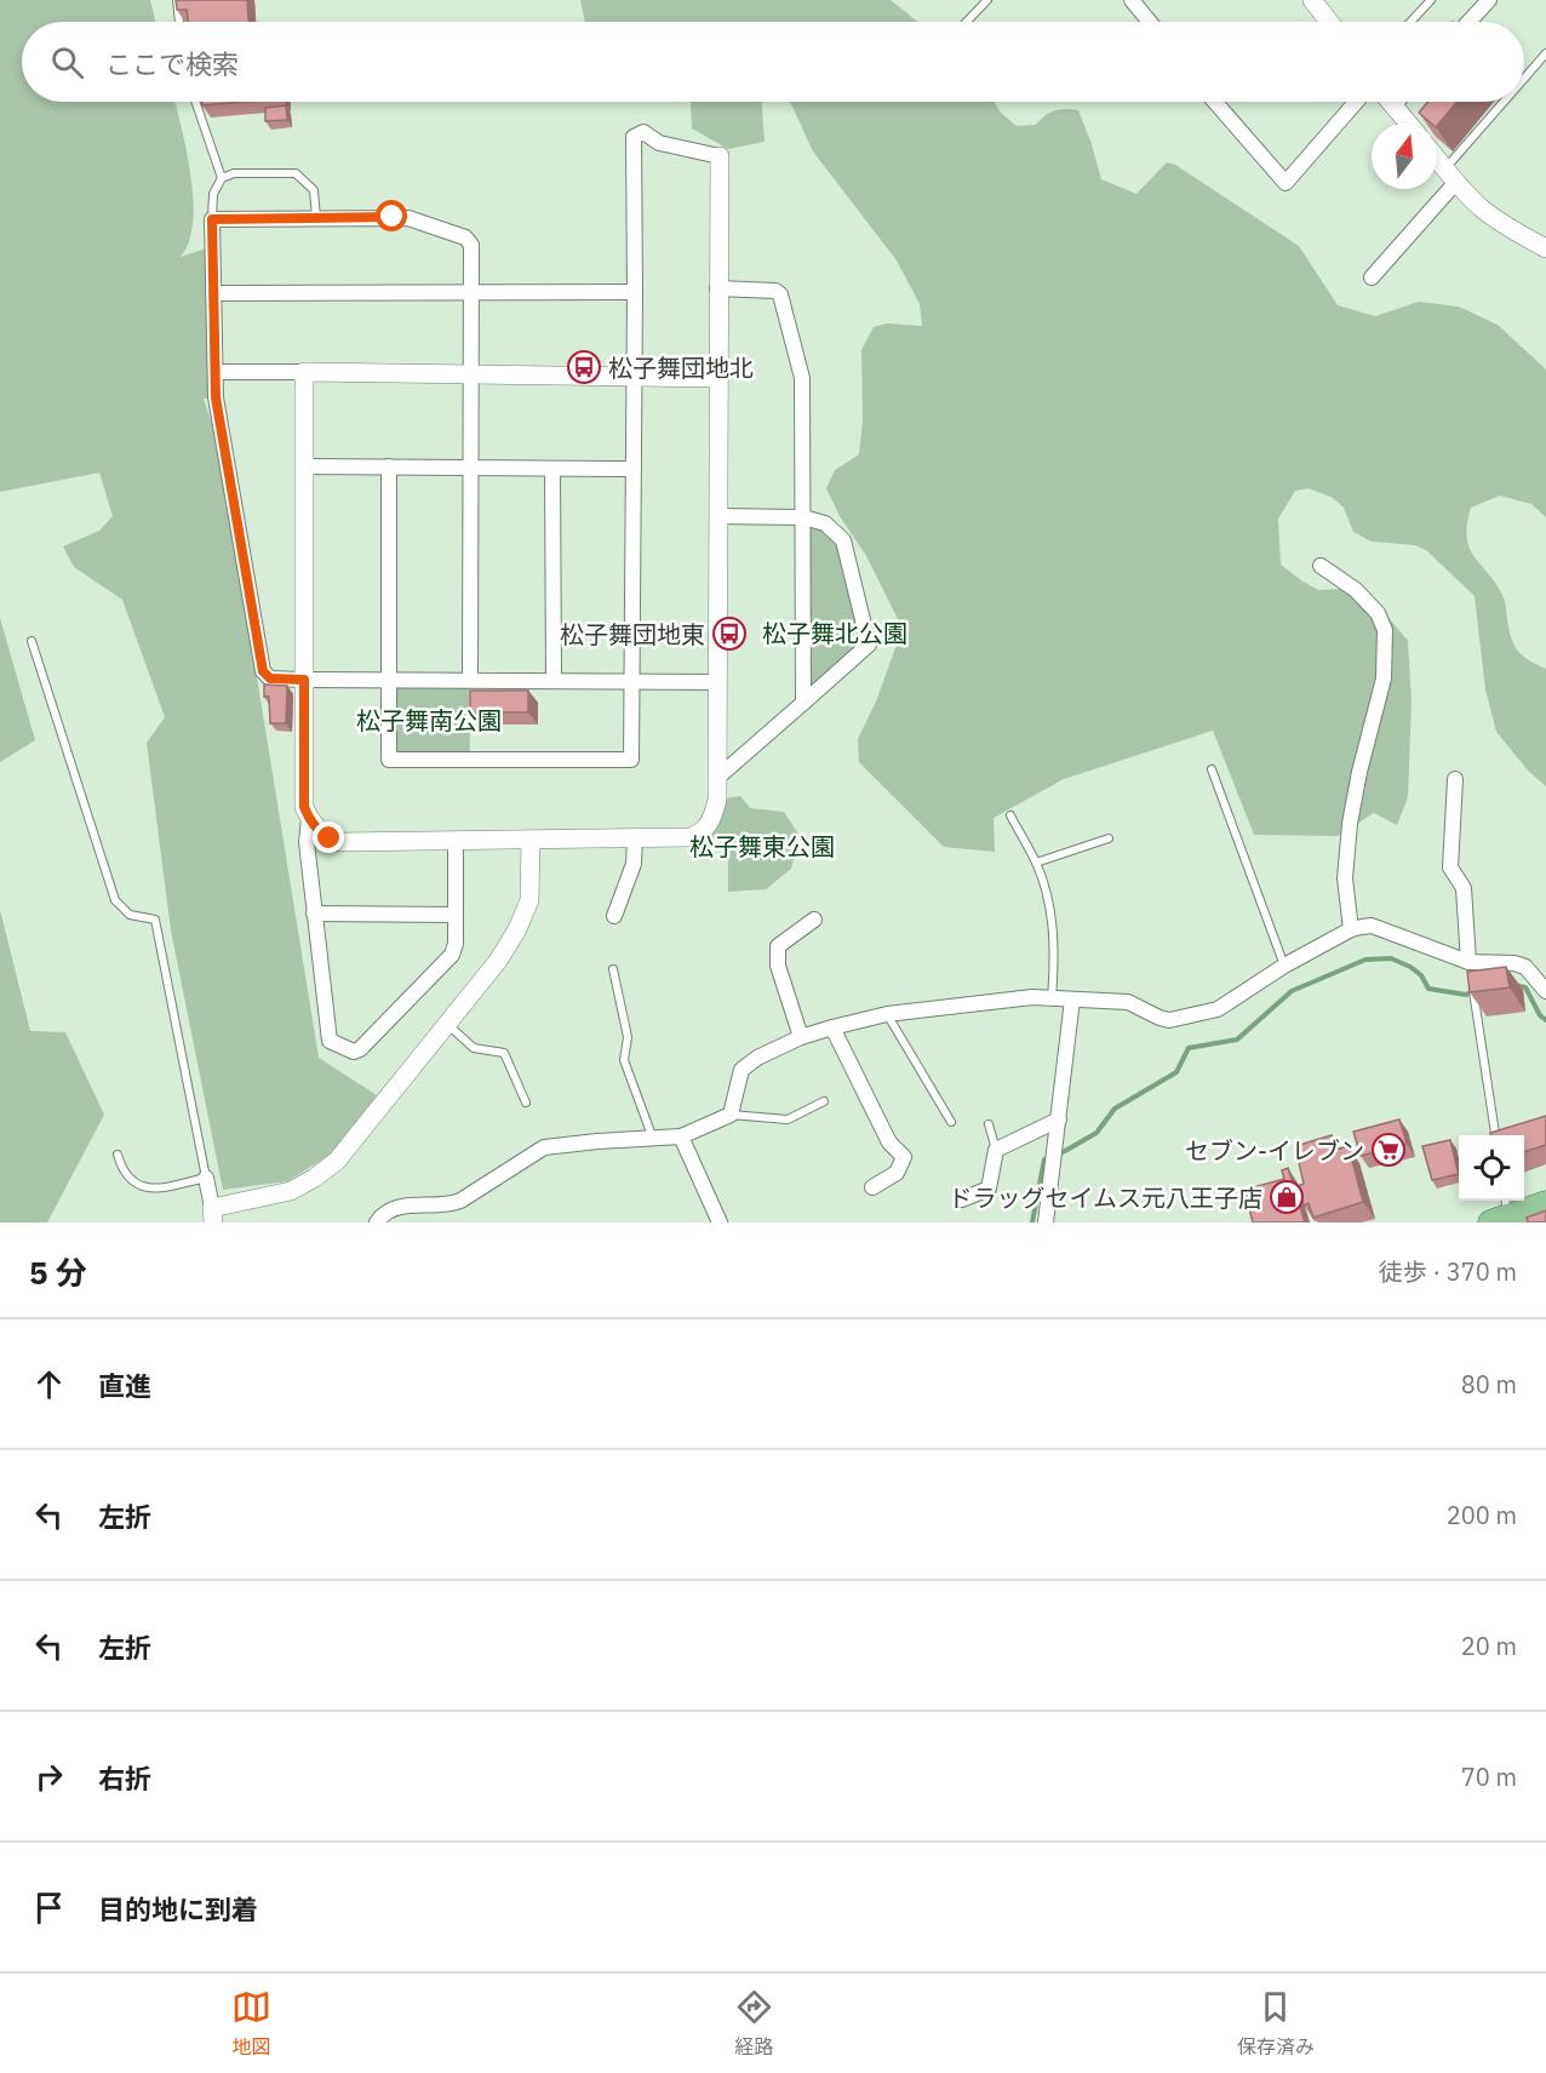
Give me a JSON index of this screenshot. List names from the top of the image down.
{
  "parks": ["松子舞北公園", "松子舞南公園", "松子舞東公園"],
  "places": {
    "bus stop": ["松子舞団地北", "松子舞団地東"],
    "supermarket": ["セブン-イレブン"],
    "shop": ["ドラッグセイムス元八王子店"]
  },
  "north": "top",
  "page": {
    "search": "ここで検索",
    "heading": ["5 分", "徒歩 · 370 m"],
    "list": [
      ["直進", "80 m"],
      ["左折", "200 m"],
      ["左折", "20 m"],
      ["右折", "70 m"],
      "目的地に到着"
    ],
    "nav": ["地図", "経路", "保存済み"]
  }
}
